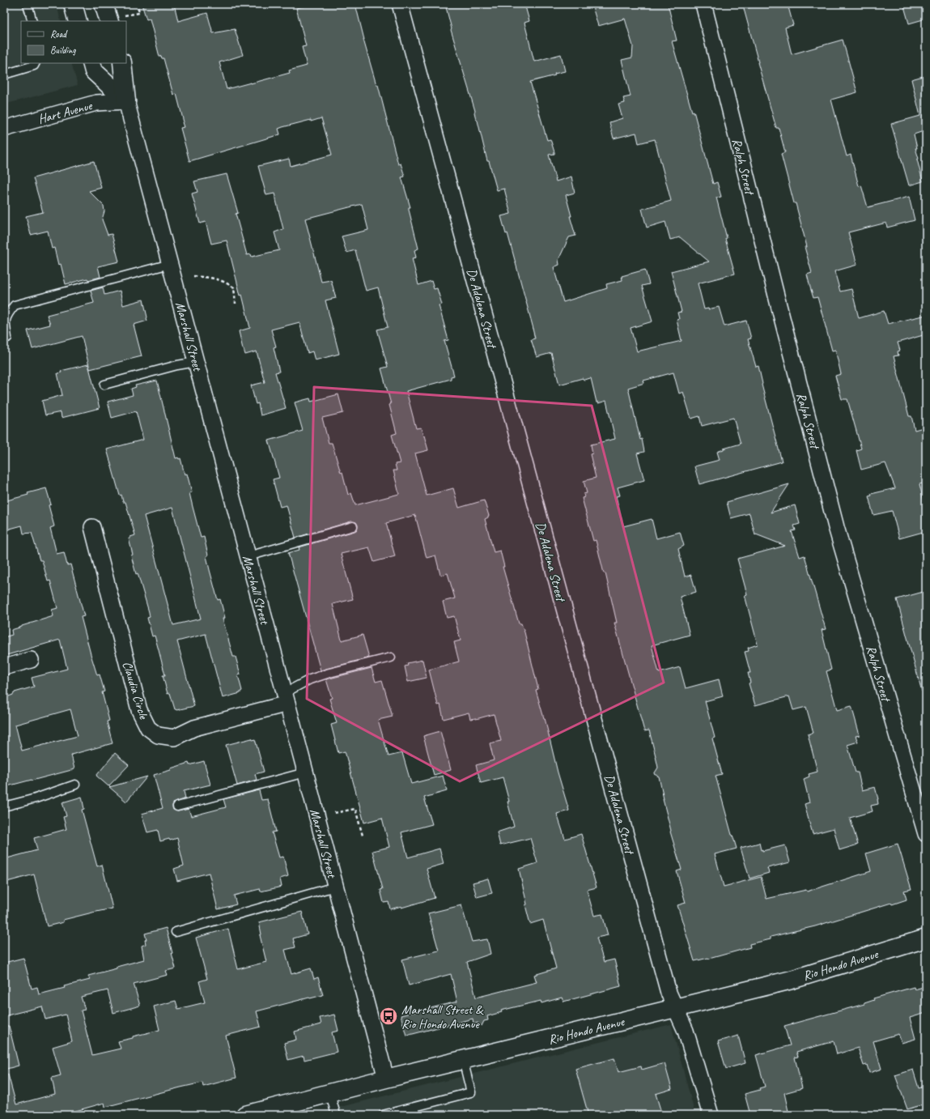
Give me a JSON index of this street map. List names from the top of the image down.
{
  "streets": {
    "street": [
      "Hart Avenue",
      "Ralph Street",
      "De Adalena Street",
      "Marshall Street",
      "Claudia Circle",
      "Rio Hondo Avenue"
    ]
  },
  "crossings": [
    ["Hart Avenue", "Marshall Street"],
    ["De Adalena Street", "Rio Hondo Avenue"],
    ["Marshall Street", "Claudia Circle"],
    ["Marshall Street", "Rio Hondo Avenue"]
  ],
  "places": {
    "bus stop": ["Marshall Street & Rio Hondo Avenue"]
  },
  "legend": ["Road", "Building"]
}
